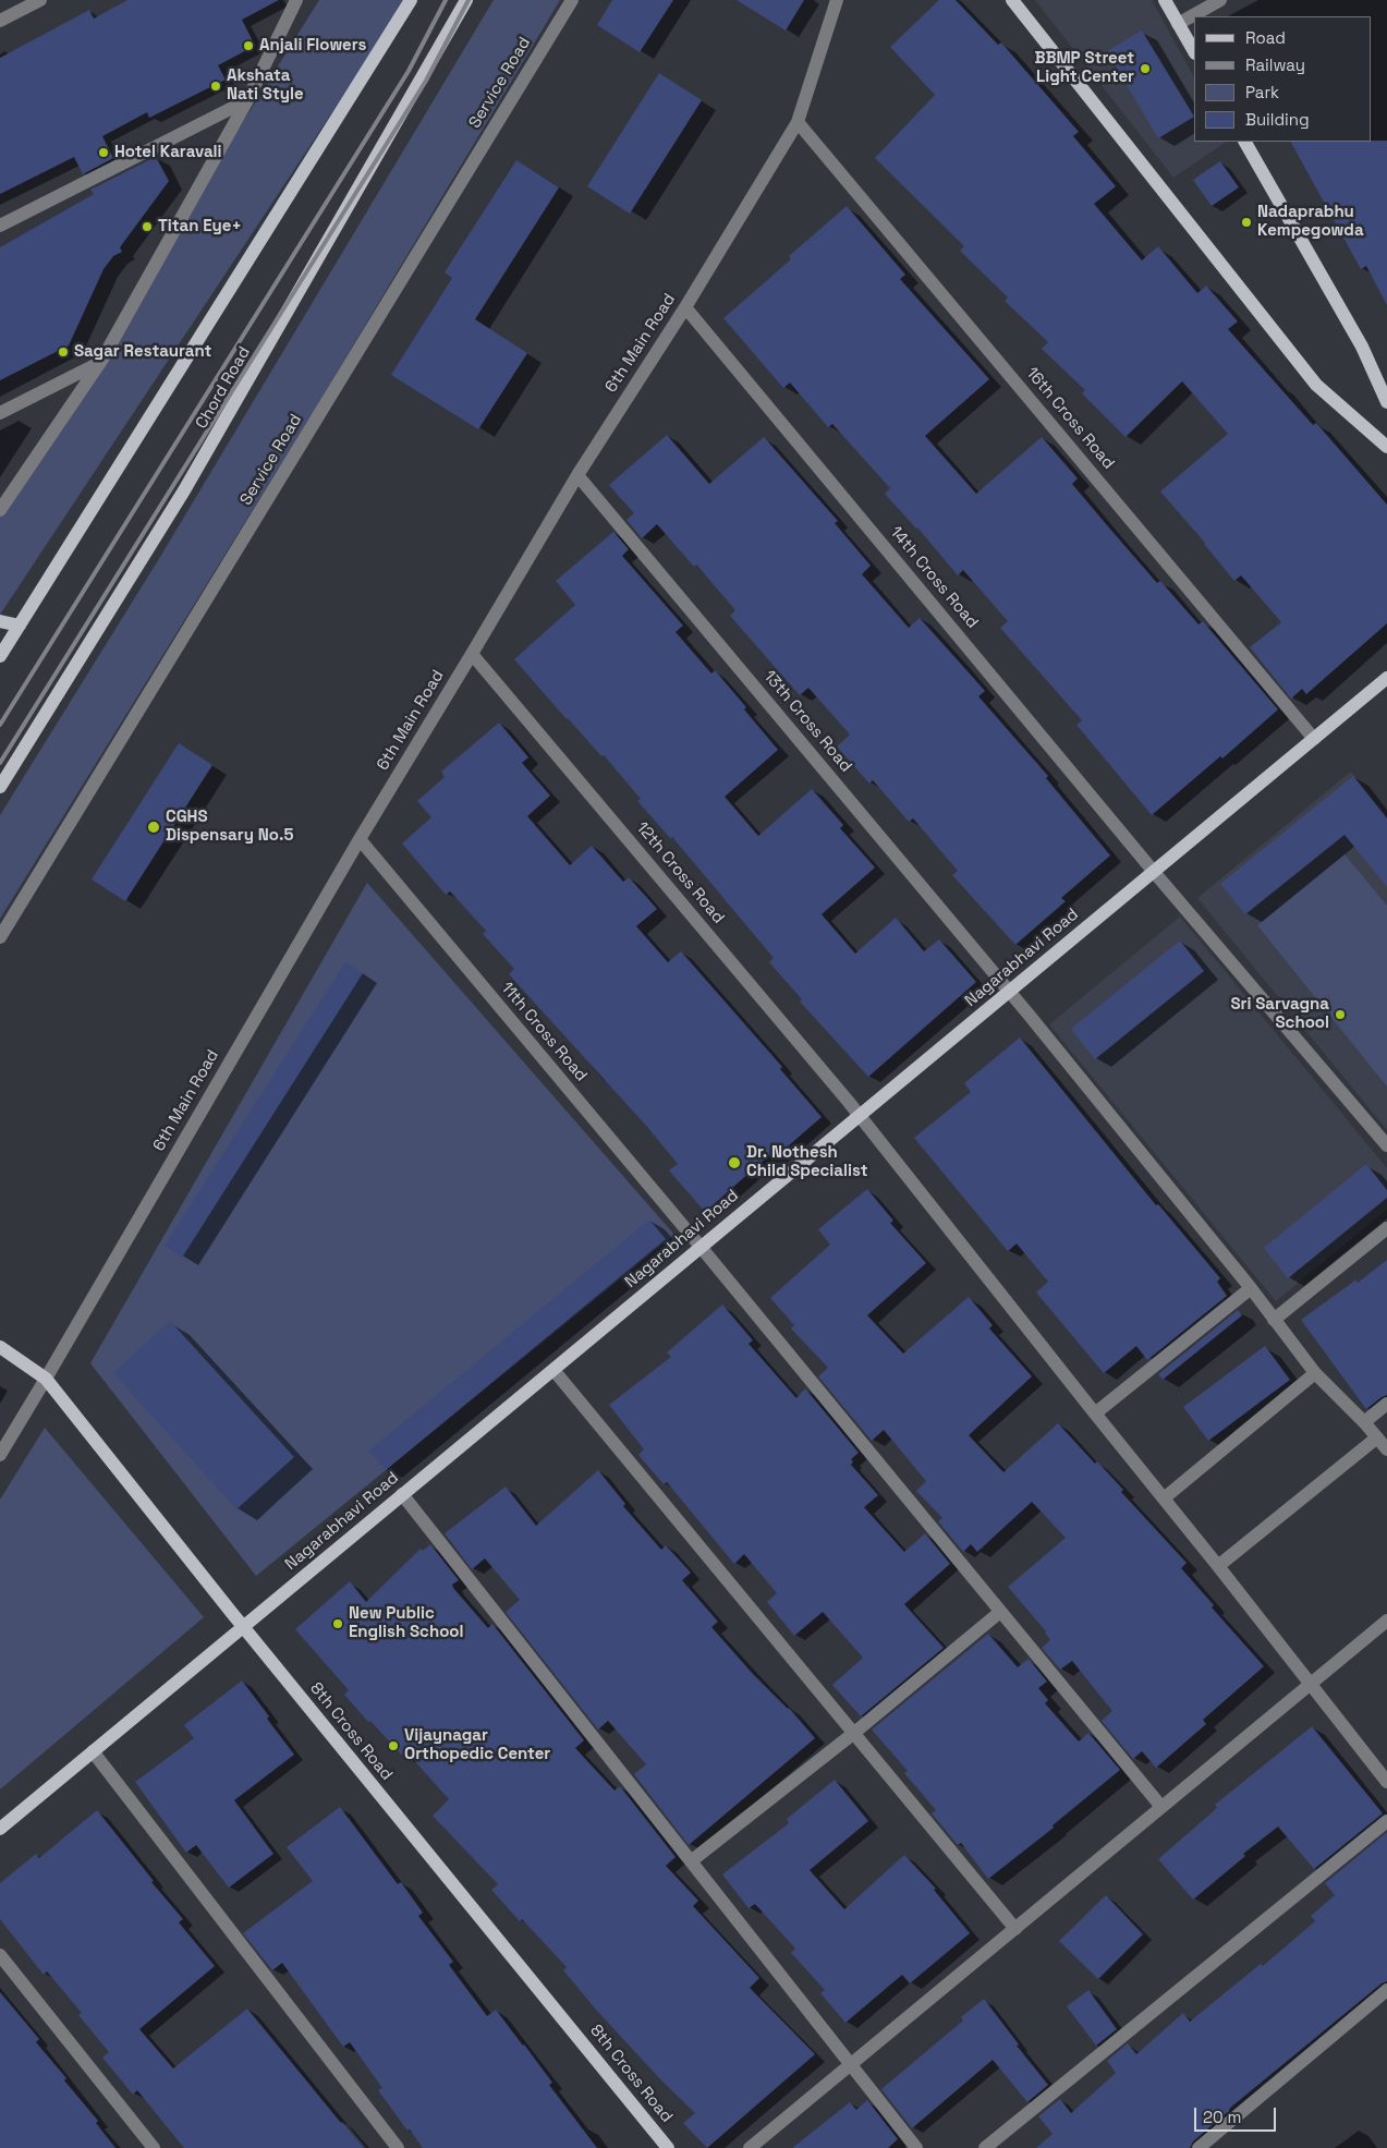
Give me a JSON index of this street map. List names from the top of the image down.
{
  "streets": {
    "main road": ["Chord Road", "Nagarabhavi Road", "8th Cross Road"],
    "street": [
      "Service Road",
      "6th Main Road",
      "16th Cross Road",
      "14th Cross Road",
      "13th Cross Road",
      "12th Cross Road",
      "11th Cross Road"
    ]
  },
  "crossings": [
    ["6th Main Road", "16th Cross Road"],
    ["6th Main Road", "14th Cross Road"],
    ["6th Main Road", "13th Cross Road"],
    ["6th Main Road", "12th Cross Road"],
    ["6th Main Road", "11th Cross Road"],
    ["6th Main Road", "8th Cross Road"],
    ["16th Cross Road", "Nagarabhavi Road"],
    ["14th Cross Road", "Nagarabhavi Road"],
    ["13th Cross Road", "Nagarabhavi Road"],
    ["12th Cross Road", "Nagarabhavi Road"],
    ["Nagarabhavi Road", "11th Cross Road"],
    ["Nagarabhavi Road", "8th Cross Road"]
  ],
  "places": [
    "Anjali Flowers",
    "BBMP Street Light Center",
    "Akshata Nati Style",
    "Hotel Karavali",
    "Nadaprabhu Kempegowda",
    "Titan Eye+",
    "Sagar Restaurant",
    "CGHS Dispensary No.5",
    "Sri Sarvagna School",
    "Dr. Nothesh Child Specialist",
    "New Public English School",
    "Vijaynagar Orthopedic Center"
  ],
  "legend": [
    "Road",
    "Railway",
    "Park",
    "Building"
  ],
  "scale_bar": "20 m"
}
